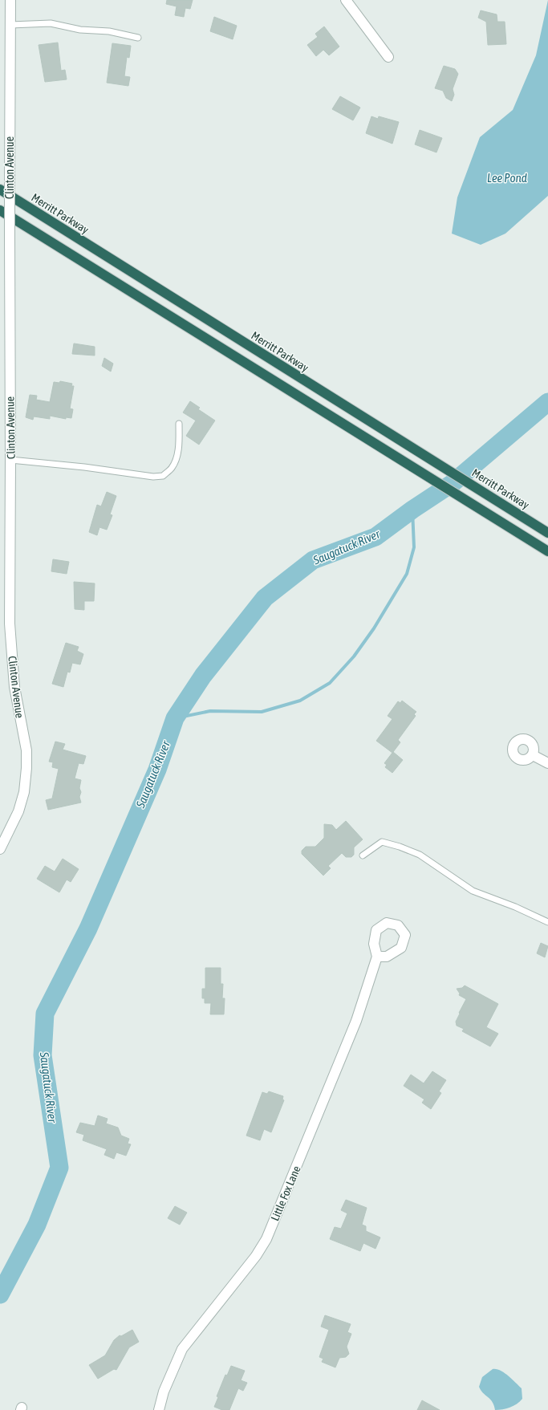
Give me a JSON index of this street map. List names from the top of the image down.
{
  "streets": {
    "highway": ["Merritt Parkway"],
    "street": ["Clinton Avenue", "Little Fox Lane"]
  },
  "water": ["Lee Pond", "Saugatuck River"]
}
